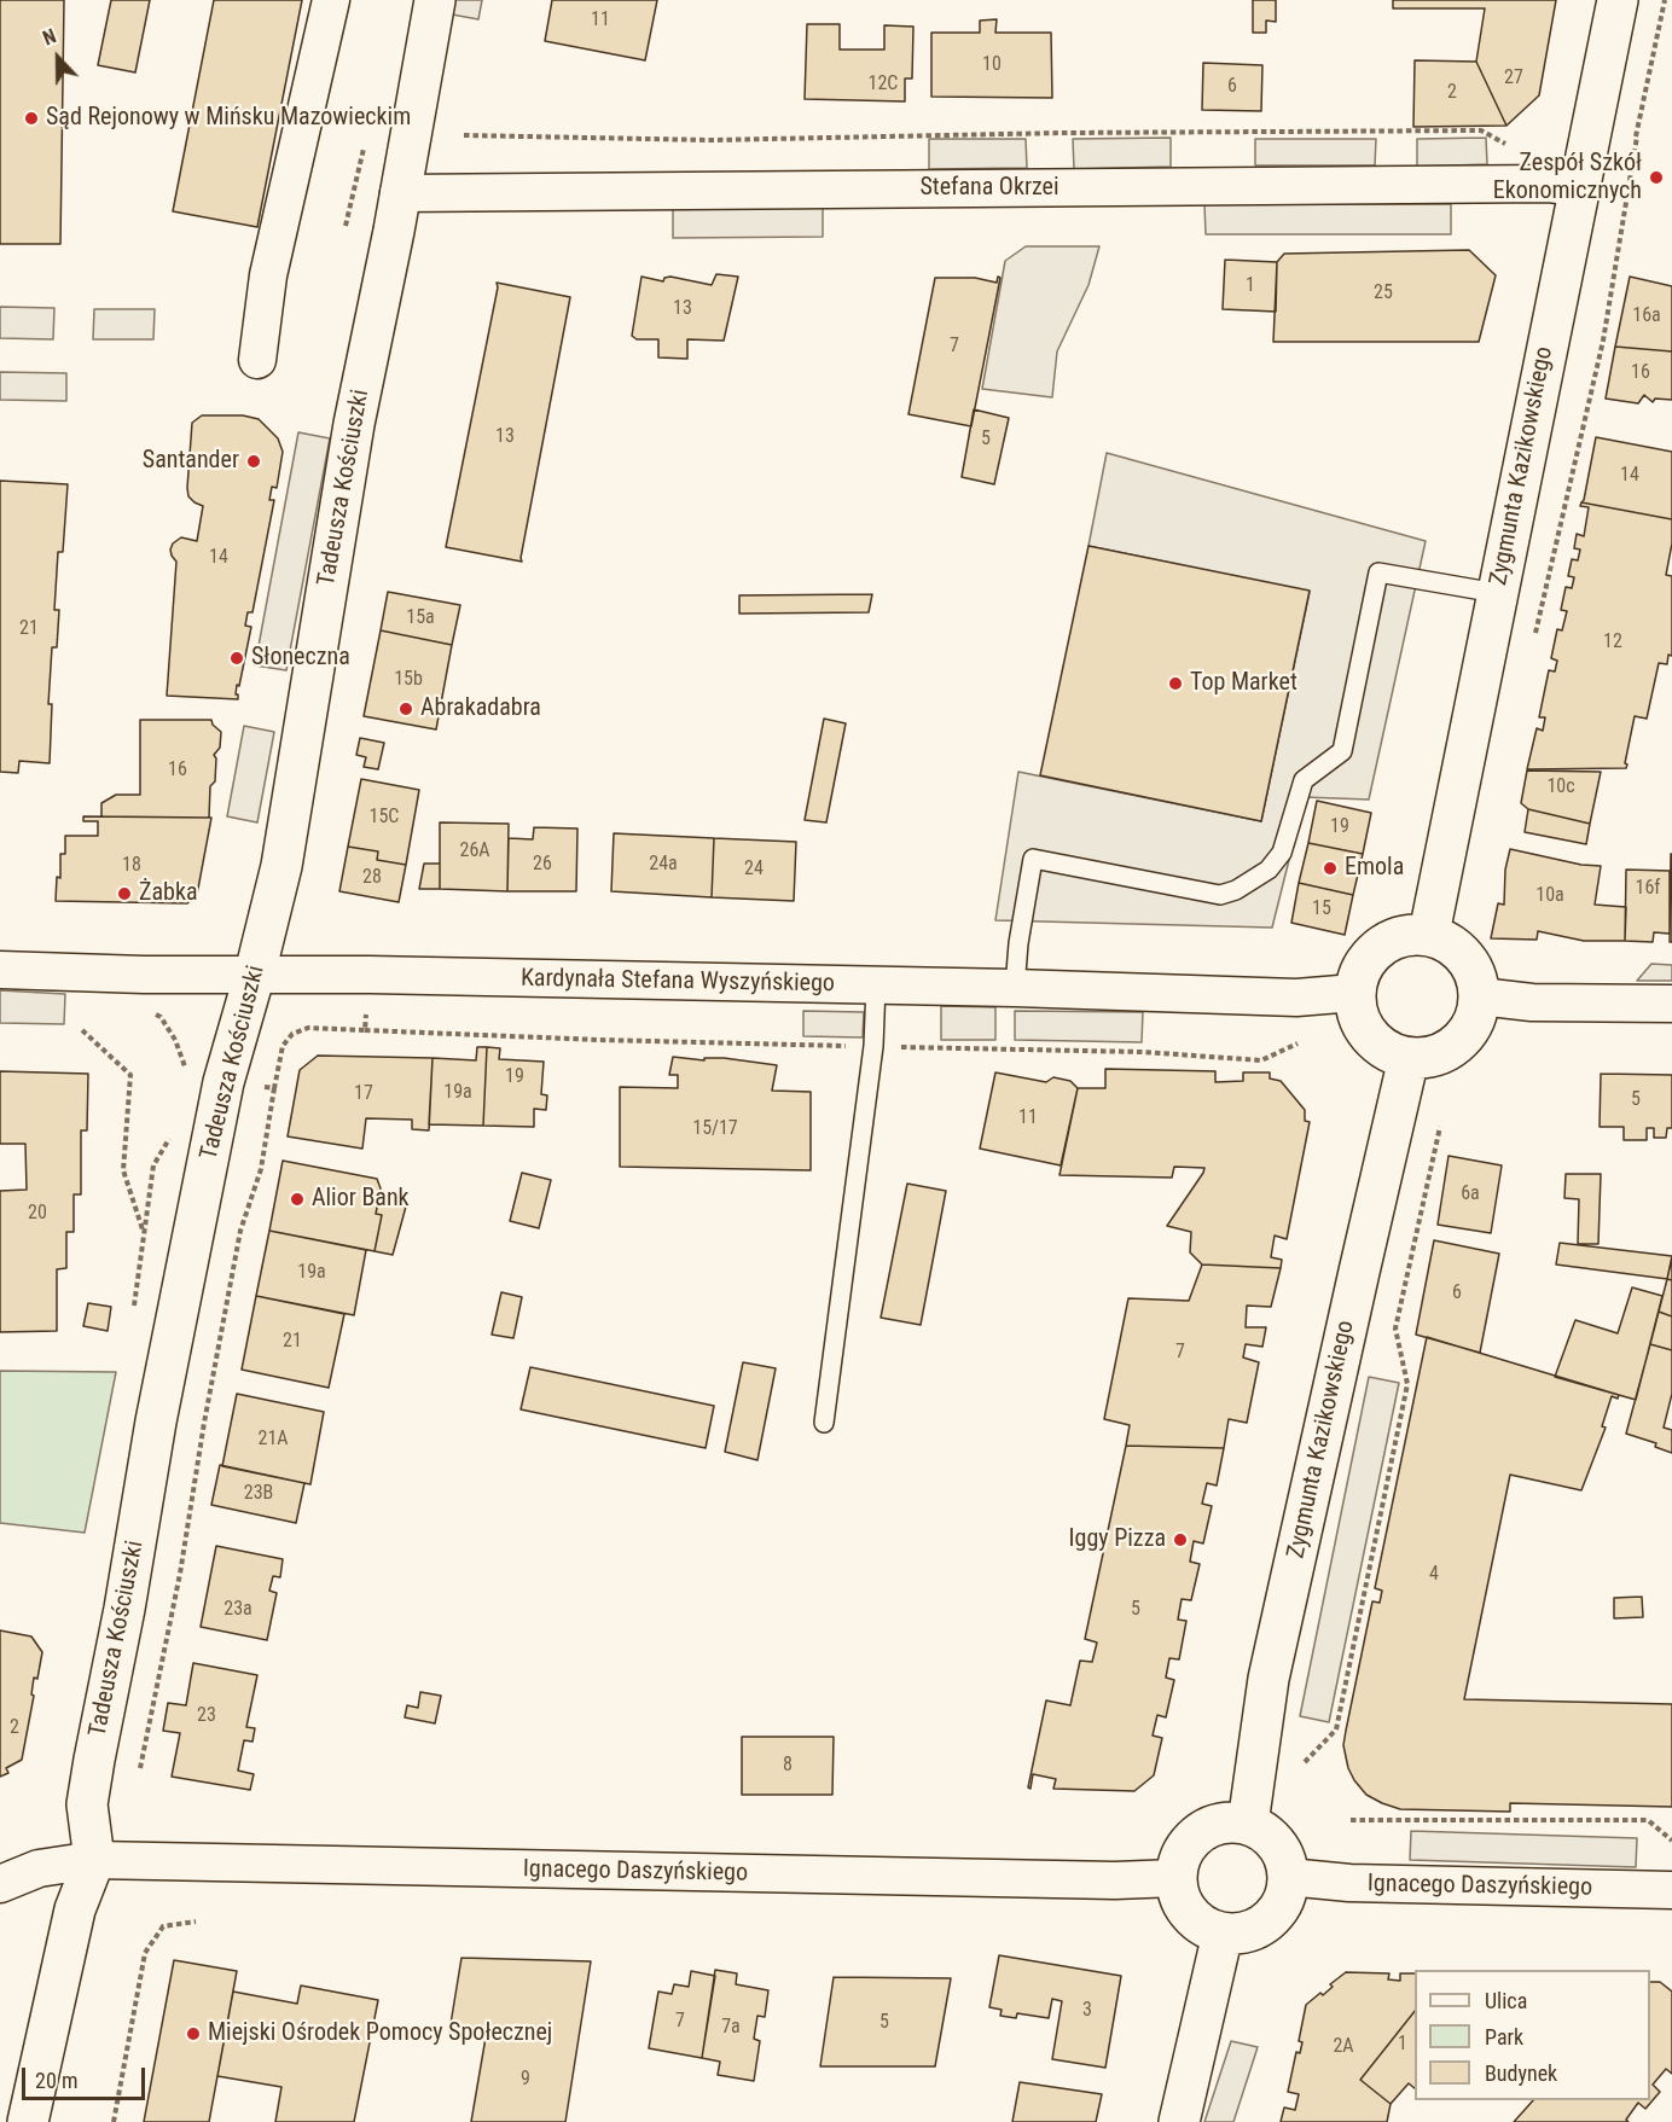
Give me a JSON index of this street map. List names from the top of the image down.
{
  "streets": {
    "street": [
      "Stefana Okrzei",
      "Zygmunta Kazikowskiego",
      "Tadeusza Kościuszki",
      "Kardynała Stefana Wyszyńskiego",
      "Ignacego Daszyńskiego"
    ]
  },
  "crossings": [
    ["Stefana Okrzei", "Zygmunta Kazikowskiego"],
    ["Stefana Okrzei", "Tadeusza Kościuszki"],
    ["Zygmunta Kazikowskiego", "Kardynała Stefana Wyszyńskiego"],
    ["Zygmunta Kazikowskiego", "Ignacego Daszyńskiego"],
    ["Tadeusza Kościuszki", "Kardynała Stefana Wyszyńskiego"],
    ["Tadeusza Kościuszki", "Ignacego Daszyńskiego"]
  ],
  "places": [
    "Sąd Rejonowy w Mińsku Mazowieckim",
    "Zespół Szkół Ekonomicznych",
    "Santander",
    "Słoneczna",
    "Top Market",
    "Abrakadabra",
    "Emola",
    "Żabka",
    "Alior Bank",
    "Iggy Pizza",
    "Miejski Ośrodek Pomocy Społecznej"
  ],
  "house_numbers": [
    "11",
    "10",
    "27",
    "12C",
    "6",
    "2",
    "1",
    "25",
    "13",
    "16a",
    "7",
    "16",
    "13",
    "5",
    "14",
    "14",
    "15a",
    "21",
    "12",
    "15b",
    "16",
    "10c",
    "15C",
    "19",
    "26A",
    "26",
    "24a",
    "18",
    "24",
    "28",
    "16f",
    "10a",
    "15",
    "19",
    "19a",
    "17",
    "5",
    "11",
    "15/17",
    "6a",
    "20",
    "19a",
    "6",
    "21",
    "7",
    "21A",
    "23B",
    "4",
    "23a",
    "5",
    "23",
    "2",
    "8",
    "3",
    "7",
    "5",
    "7a",
    "1",
    "2A",
    "9"
  ],
  "legend": ["Ulica", "Park", "Budynek"],
  "scale_bar": "20 m",
  "north": "top"
}
